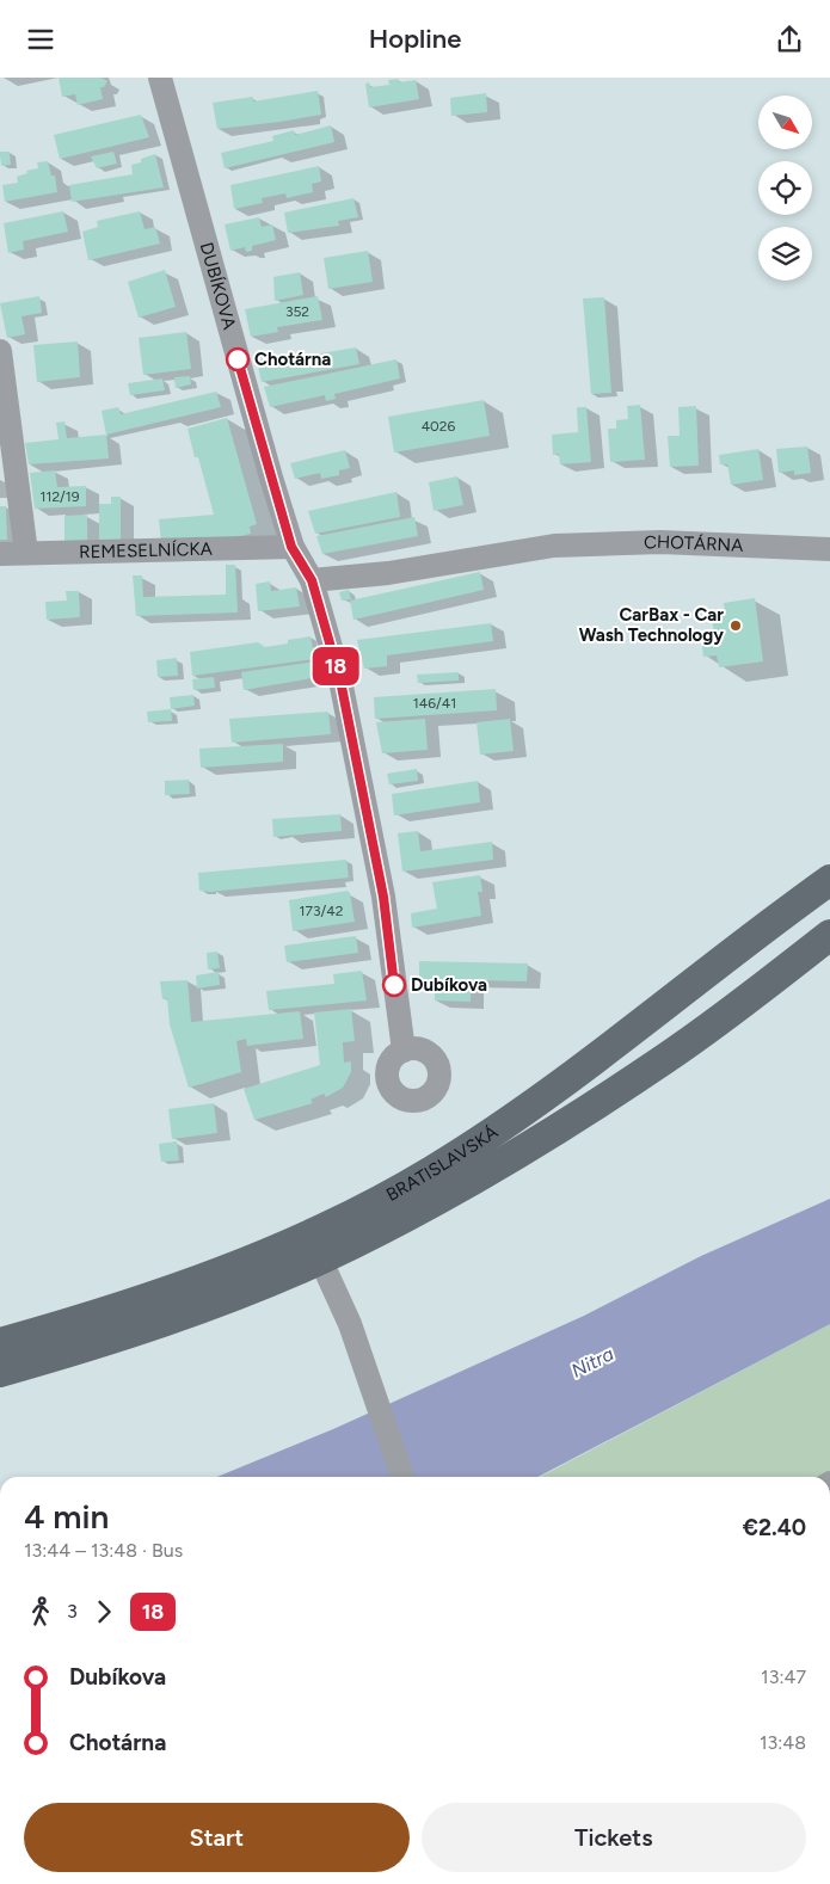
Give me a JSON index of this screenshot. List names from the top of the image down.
{
  "streets": {
    "main road": ["BRATISLAVSKÁ"],
    "street": ["DUBÍKOVA", "CHOTÁRNA", "REMESELNÍCKA"]
  },
  "crossings": [
    ["DUBÍKOVA", "CHOTÁRNA"],
    ["DUBÍKOVA", "REMESELNÍCKA"]
  ],
  "water": ["Nitra"],
  "places": ["Chotárna", "CarBax - Car Wash Technology", "Dubíkova"],
  "lines": ["bus line 18"],
  "house_numbers": [
    "352",
    "4026",
    "112/19",
    "146/41",
    "173/42"
  ],
  "north": "bottom right",
  "page": {
    "header": "Hopline",
    "on_map": "18",
    "heading": ["4 min", "13:44 – 13:48 · Bus", "€2.40"],
    "legs": ["3", "18"],
    "list": [
      {
        "name": "Dubíkova",
        "value": "13:47"
      },
      {
        "name": "Chotárna",
        "value": "13:48"
      }
    ],
    "buttons": ["Start", "Tickets"]
  }
}
